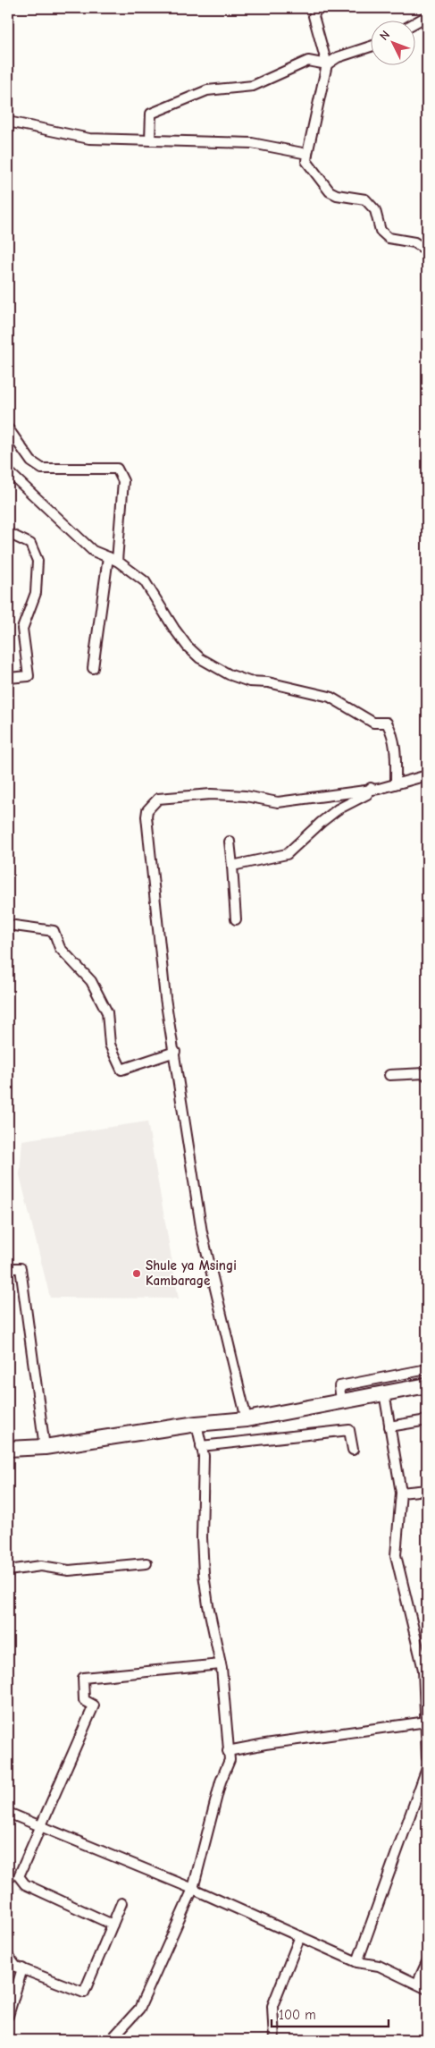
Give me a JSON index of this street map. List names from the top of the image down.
{
  "places": ["Shule ya Msingi Kambarage"],
  "scale_bar": "100 m",
  "north": "top left"
}
